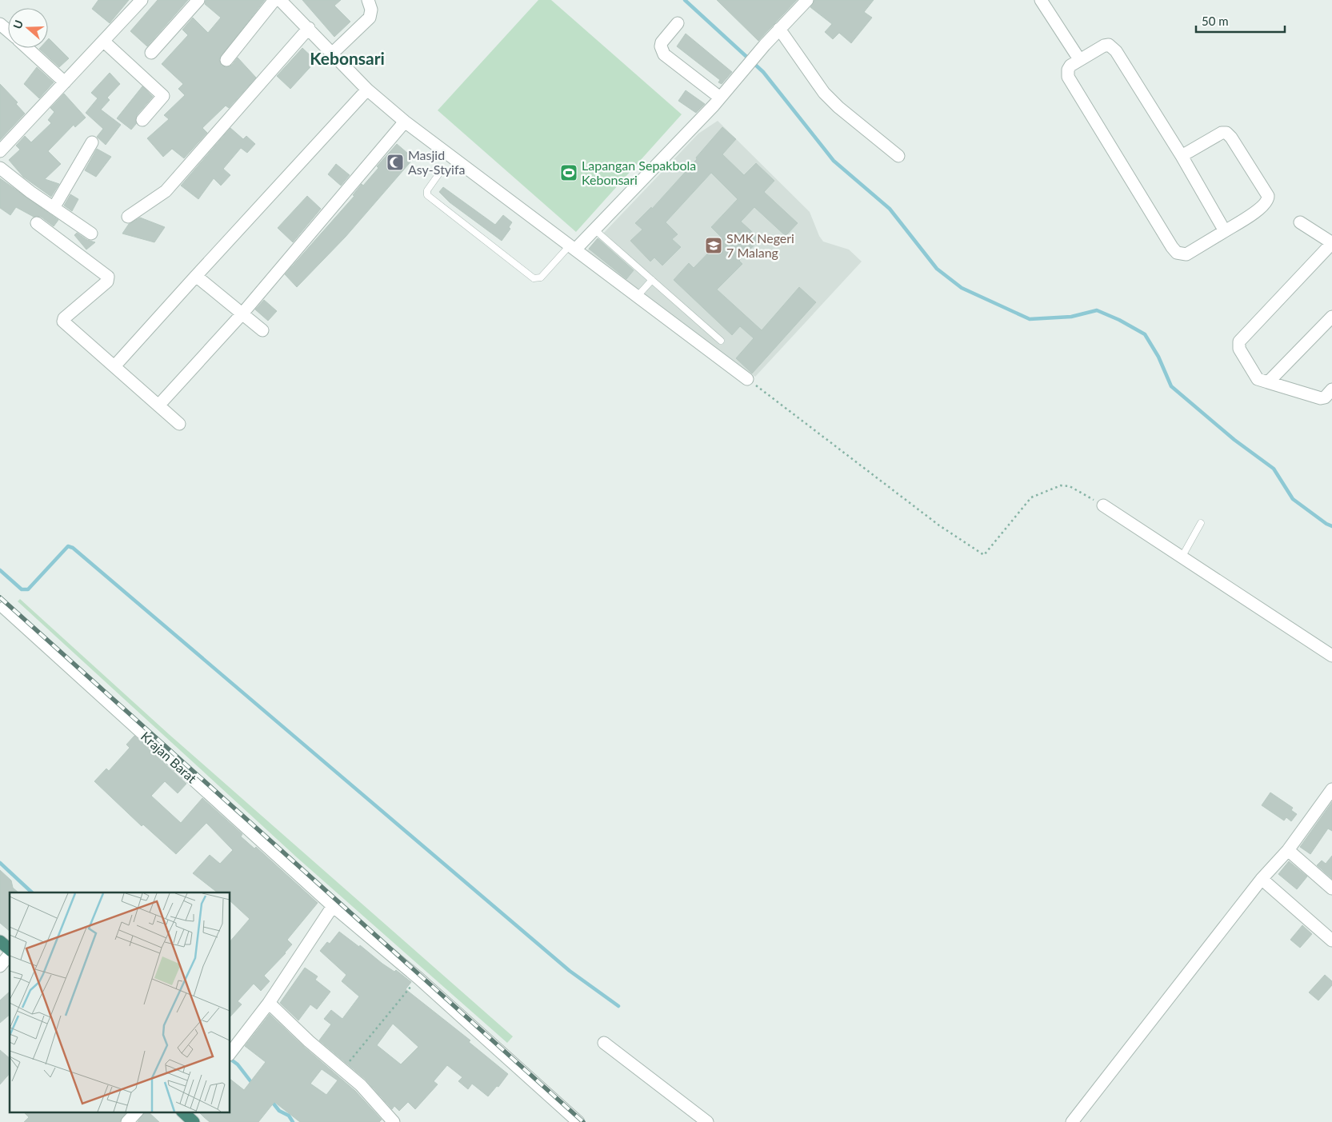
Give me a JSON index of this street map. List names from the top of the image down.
{
  "streets": {
    "street": ["Krajan Barat"]
  },
  "districts": ["Kebonsari"],
  "places": {
    "mosque": ["Masjid Asy-Styifa"],
    "sports": ["Lapangan Sepakbola Kebonsari"],
    "school or university": ["SMK Negeri 7 Malang"]
  },
  "scale_bar": "50 m",
  "north": "left"
}
